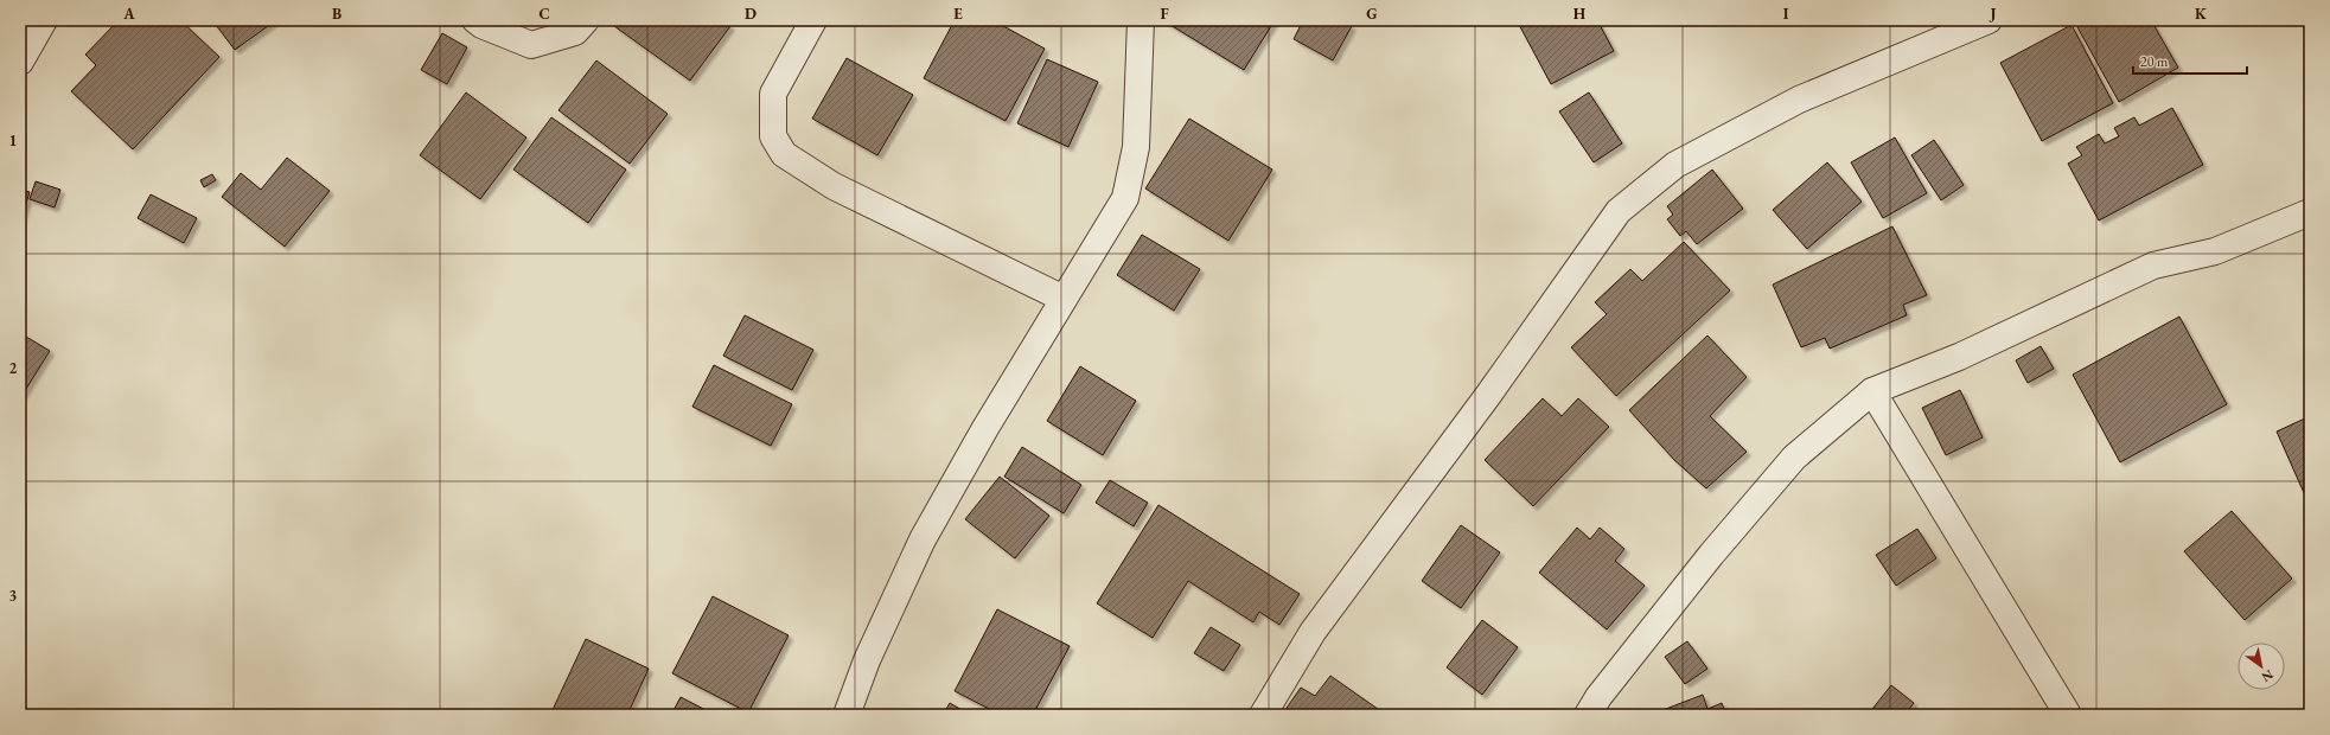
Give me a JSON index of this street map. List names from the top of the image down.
{
  "scale_bar": "20 m",
  "north": "bottom right",
  "grid": {
    "columns": [
      "A",
      "B",
      "C",
      "D",
      "E",
      "F",
      "G",
      "H",
      "I",
      "J",
      "K"
    ],
    "rows": ["1", "2", "3"]
  }
}
